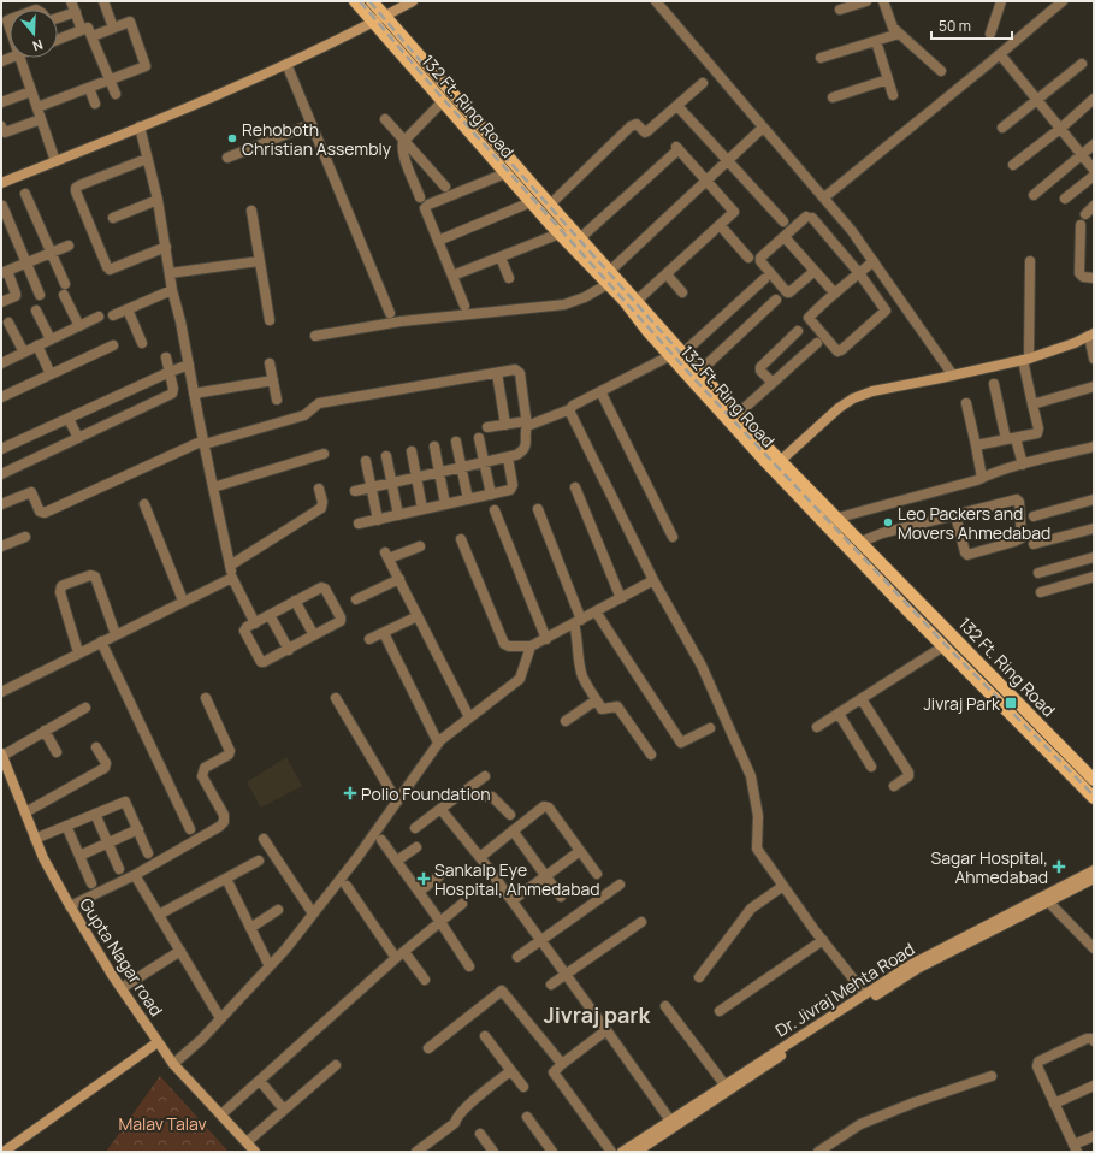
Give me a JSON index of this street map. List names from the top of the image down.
{
  "streets": {
    "main road": ["132 Ft. Ring Road"],
    "street": ["Gupta Nagar road", "Dr. Jivraj Mehta Road"]
  },
  "districts": ["Jivraj park"],
  "parks": ["Malav Talav"],
  "places": {
    "other": ["Rehoboth Christian Assembly", "Leo Packers and Movers Ahmedabad"],
    "transit": ["Jivraj Park"],
    "health": ["Polio Foundation", "Sagar Hospital, Ahmedabad", "Sankalp Eye Hospital, Ahmedabad"]
  },
  "scale_bar": "50 m",
  "north": "bottom"
}
